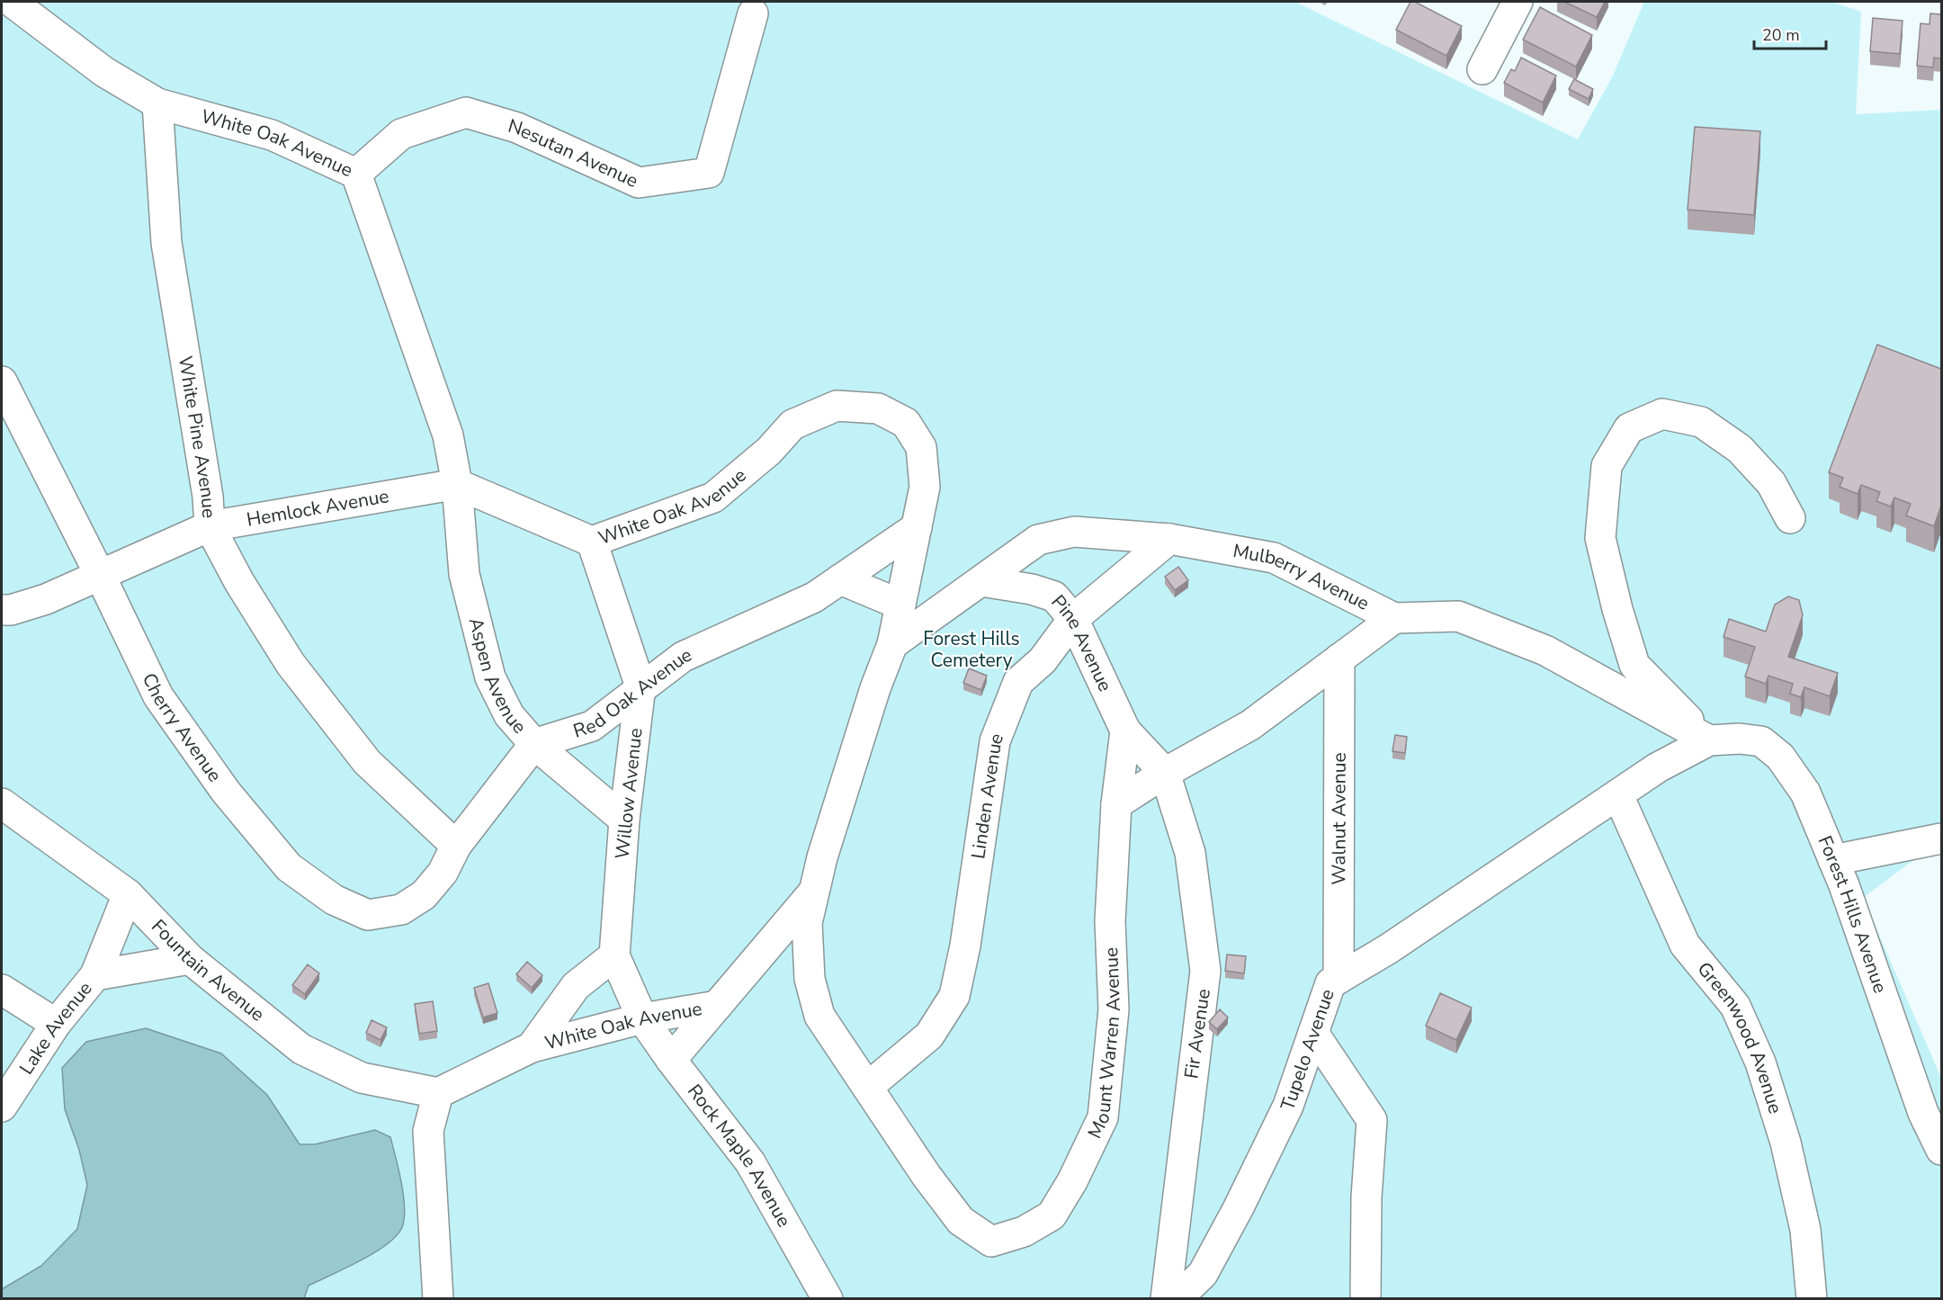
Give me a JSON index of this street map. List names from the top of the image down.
{
  "streets": {
    "street": [
      "White Oak Avenue",
      "Nesutan Avenue",
      "White Pine Avenue",
      "Hemlock Avenue",
      "Mulberry Avenue",
      "Pine Avenue",
      "Aspen Avenue",
      "Red Oak Avenue",
      "Cherry Avenue",
      "Willow Avenue",
      "Linden Avenue",
      "Walnut Avenue",
      "Forest Hills Avenue",
      "Fountain Avenue",
      "Lake Avenue",
      "Fir Avenue",
      "Greenwood Avenue",
      "Mount Warren Avenue",
      "Tupelo Avenue",
      "Rock Maple Avenue"
    ]
  },
  "crossings": [
    ["White Oak Avenue", "Nesutan Avenue"],
    ["White Oak Avenue", "White Pine Avenue"],
    ["White Oak Avenue", "Hemlock Avenue"],
    ["White Oak Avenue", "Mulberry Avenue"],
    ["White Oak Avenue", "Aspen Avenue"],
    ["White Oak Avenue", "Red Oak Avenue"],
    ["White Oak Avenue", "Willow Avenue"],
    ["White Oak Avenue", "Mount Warren Avenue"],
    ["White Oak Avenue", "Rock Maple Avenue"],
    ["White Pine Avenue", "Hemlock Avenue"],
    ["White Pine Avenue", "Cherry Avenue"],
    ["Hemlock Avenue", "Aspen Avenue"],
    ["Hemlock Avenue", "Cherry Avenue"],
    ["Mulberry Avenue", "Pine Avenue"],
    ["Mulberry Avenue", "Linden Avenue"],
    ["Mulberry Avenue", "Forest Hills Avenue"],
    ["Mulberry Avenue", "Tupelo Avenue"],
    ["Pine Avenue", "Linden Avenue"],
    ["Pine Avenue", "Fir Avenue"],
    ["Aspen Avenue", "Red Oak Avenue"],
    ["Aspen Avenue", "Willow Avenue"],
    ["Red Oak Avenue", "Willow Avenue"],
    ["Willow Avenue", "Rock Maple Avenue"],
    ["Linden Avenue", "Mount Warren Avenue"],
    ["Walnut Avenue", "Tupelo Avenue"],
    ["Forest Hills Avenue", "Tupelo Avenue"],
    ["Fountain Avenue", "Lake Avenue"],
    ["Greenwood Avenue", "Tupelo Avenue"]
  ],
  "parks": ["Forest Hills Cemetery"],
  "scale_bar": "20 m"
}
